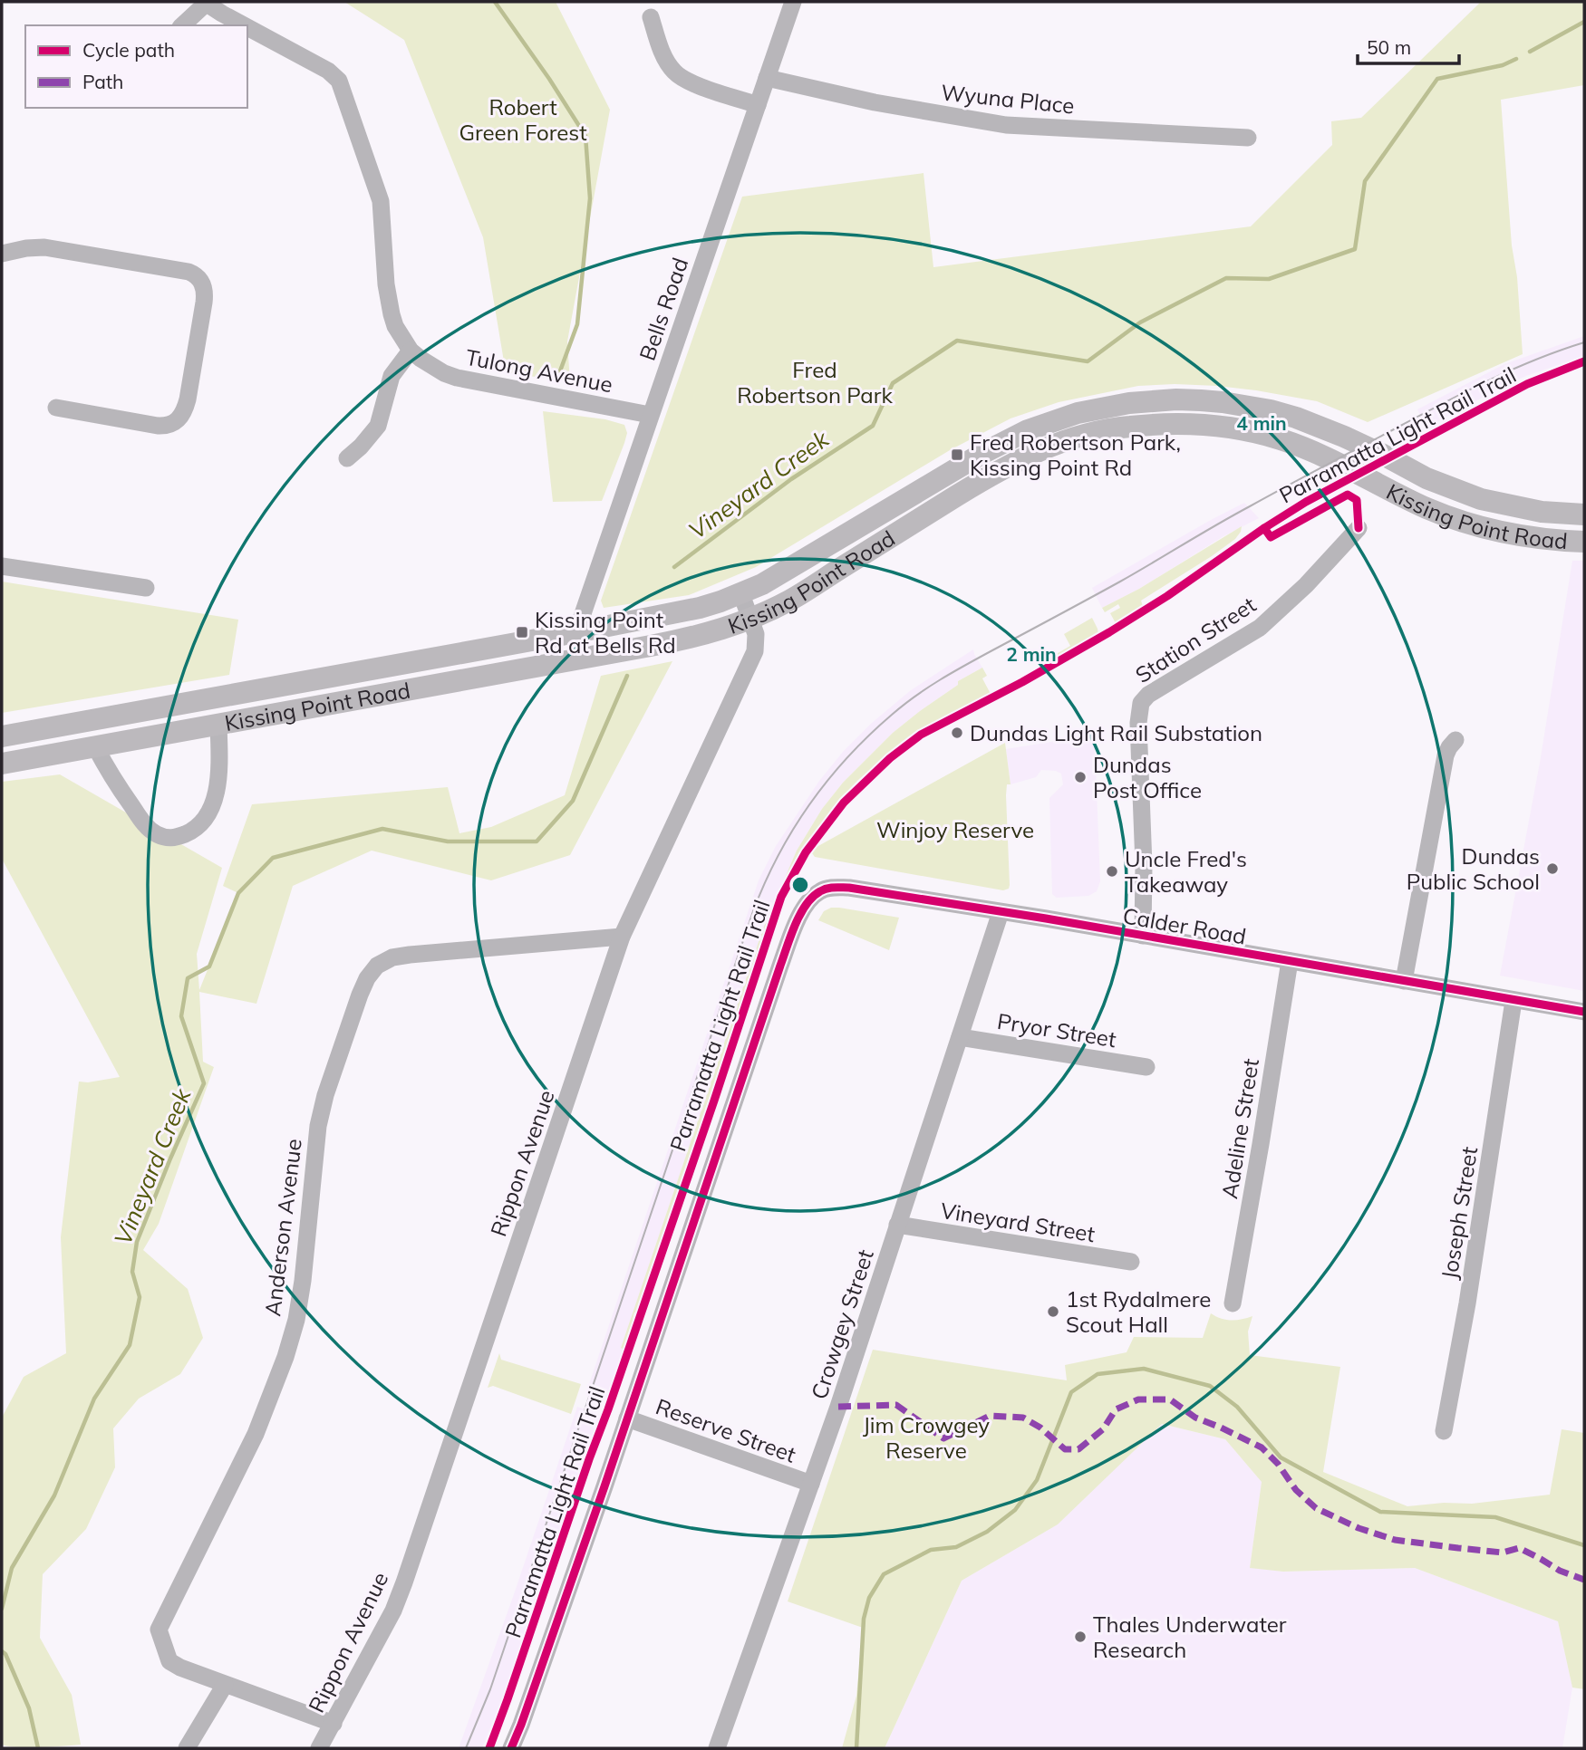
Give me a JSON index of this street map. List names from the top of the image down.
{
  "streets": {
    "main road": ["Kissing Point Road"],
    "street": [
      "Wyuna Place",
      "Bells Road",
      "Tulong Avenue",
      "Station Street",
      "Calder Road",
      "Pryor Street",
      "Adeline Street",
      "Rippon Avenue",
      "Joseph Street",
      "Vineyard Street",
      "Anderson Avenue",
      "Crowgey Street",
      "Reserve Street"
    ],
    "cycle path": ["Parramatta Light Rail Trail"]
  },
  "crossings": [
    ["Wyuna Place", "Bells Road"],
    ["Bells Road", "Tulong Avenue"],
    ["Bells Road", "Kissing Point Road"],
    ["Kissing Point Road", "Rippon Avenue"],
    ["Station Street", "Calder Road"],
    ["Calder Road", "Adeline Street"],
    ["Calder Road", "Joseph Street"],
    ["Calder Road", "Crowgey Street"],
    ["Calder Road", "Reserve Street"],
    ["Pryor Street", "Crowgey Street"],
    ["Rippon Avenue", "Anderson Avenue"],
    ["Vineyard Street", "Crowgey Street"],
    ["Crowgey Street", "Reserve Street"]
  ],
  "water": ["Vineyard Creek"],
  "parks": [
    "Robert Green Forest",
    "Fred Robertson Park",
    "Winjoy Reserve",
    "Jim Crowgey Reserve"
  ],
  "places": {
    "transit": ["Fred Robertson Park, Kissing Point Rd", "Kissing Point Rd at Bells Rd"],
    "other": [
      "Dundas Light Rail Substation",
      "Dundas Post Office",
      "Dundas Public School",
      "Uncle Fred's Takeaway",
      "1st Rydalmere Scout Hall",
      "Thales Underwater Research"
    ]
  },
  "legend": ["Cycle path", "Path"],
  "scale_bar": "50 m",
  "rings": ["4 min", "2 min"]
}
